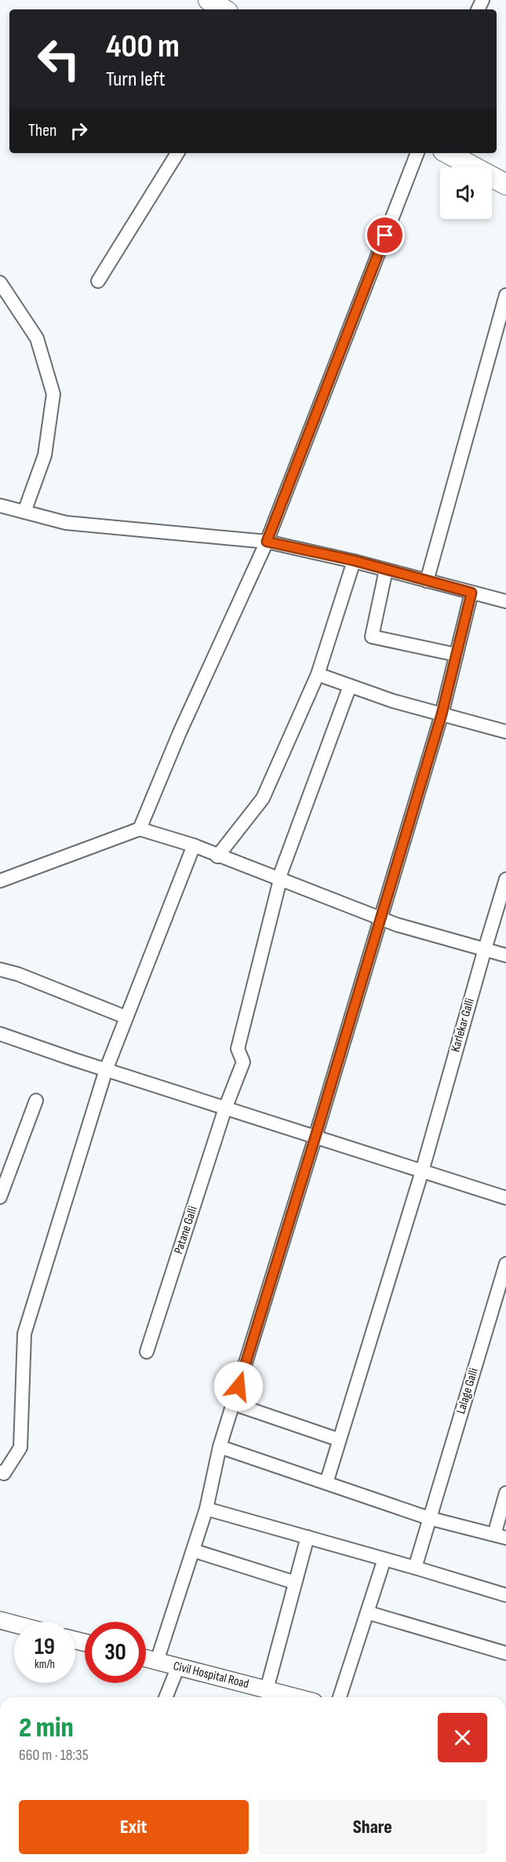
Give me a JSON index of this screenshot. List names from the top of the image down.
{
  "streets": {
    "main road": ["Civil Hospital Road"],
    "street": ["Karlekar Galli", "Patane Galli", "Lalage Galli"]
  },
  "page": {
    "turn": ["400 m", "Turn left"],
    "then": "Then",
    "speed": "19 km/h",
    "limit": "30",
    "heading": ["2 min", "660 m · 18:35"],
    "buttons": ["Exit", "Share"]
  }
}
